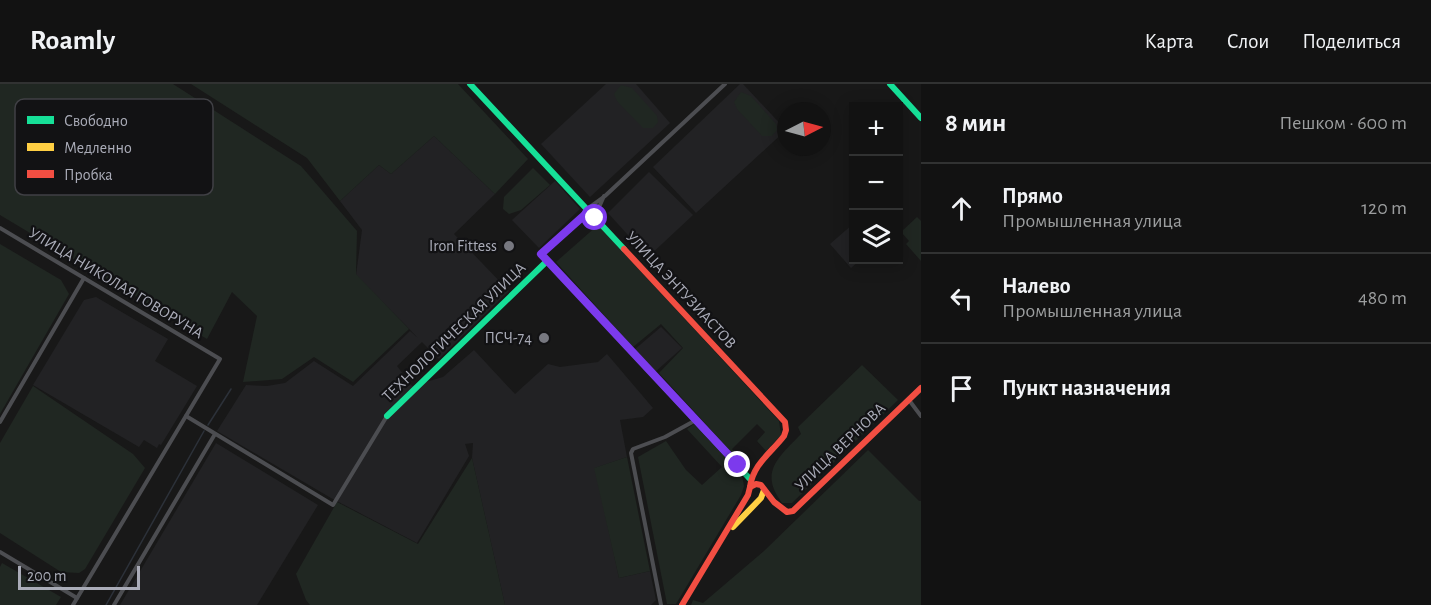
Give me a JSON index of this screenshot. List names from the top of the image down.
{
  "streets": {
    "street": [
      "УЛИЦА НИКОЛАЯ ГОВОРУНА",
      "УЛИЦА ЭНТУЗИАСТОВ",
      "ТЕХНОЛОГИЧЕСКАЯ УЛИЦА",
      "УЛИЦА ВЕРНОВА"
    ]
  },
  "places": ["Iron Fittess", "ПСЧ-74"],
  "legend": ["Свободно", "Медленно", "Пробка"],
  "scale_bar": "200 m",
  "north": "right",
  "page": {
    "header": "Roamly",
    "nav": ["Карта", "Слои", "Поделиться"],
    "heading": ["8 мин", "Пешком · 600 m"],
    "map_buttons": ["+", "−"],
    "list": [
      ["Прямо", "Промышленная улица", "120 m"],
      ["Налево", "Промышленная улица", "480 m"],
      "Пункт назначения"
    ],
    "scale": "200 m"
  }
}
